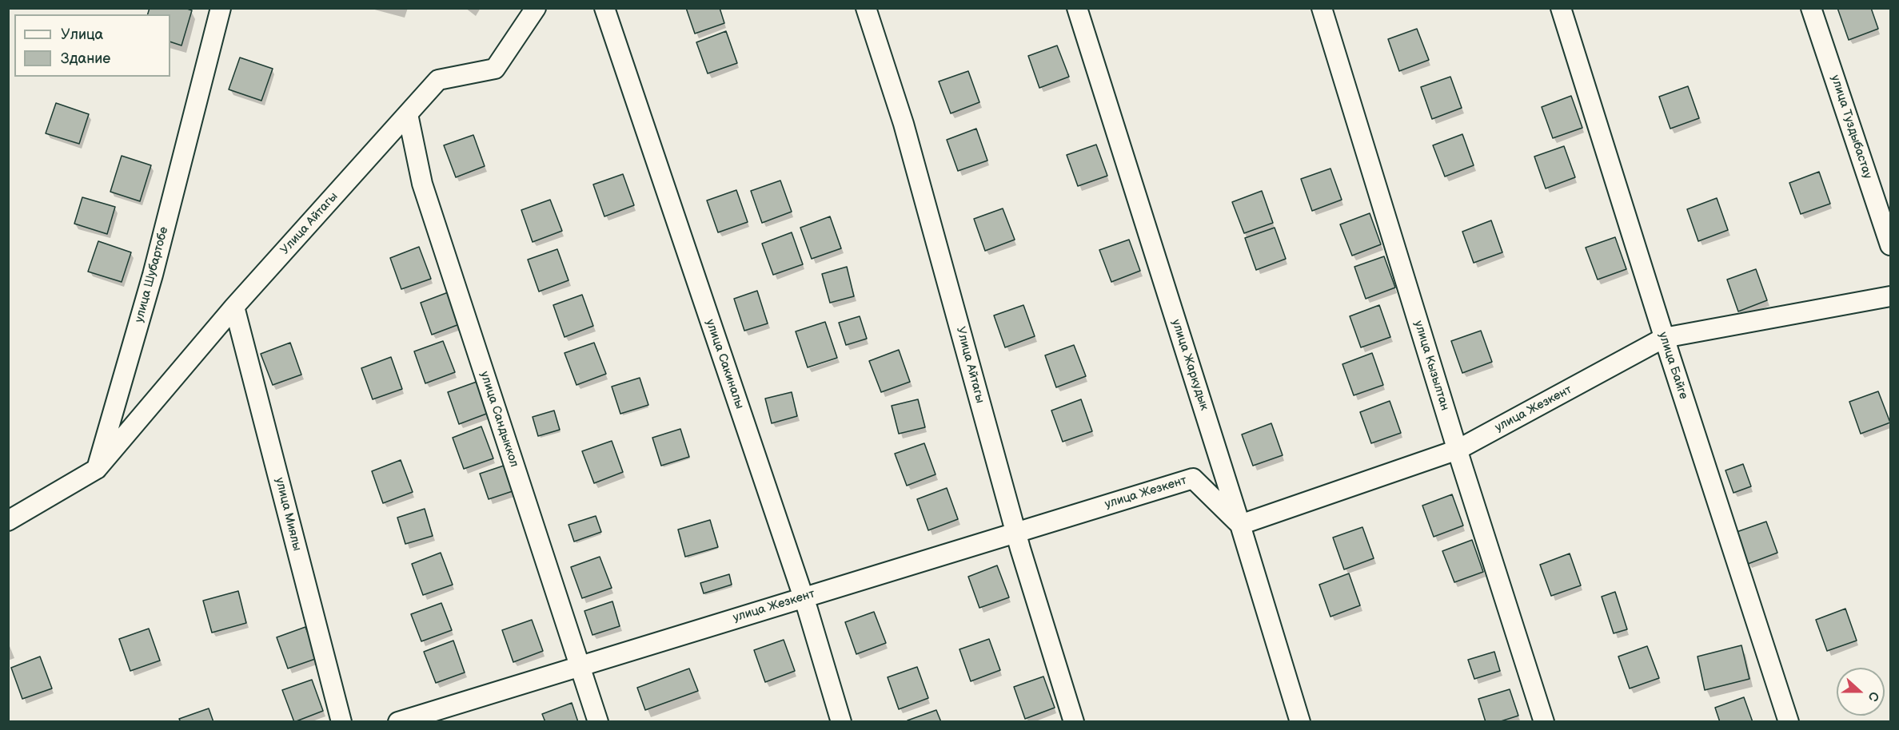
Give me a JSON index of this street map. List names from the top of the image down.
{
  "streets": {
    "street": [
      "улица Туздыбастау",
      "Улица Айтагы",
      "улица Шубартобе",
      "улица Сакиналы",
      "улица Жаркудык",
      "улица Кызылтан",
      "улица Байге",
      "улица Жезкент",
      "улица Сандыккол",
      "улица Миялы"
    ]
  },
  "crossings": [
    ["Улица Айтагы", "улица Шубартобе"],
    ["Улица Айтагы", "улица Жезкент"],
    ["Улица Айтагы", "улица Сандыккол"],
    ["Улица Айтагы", "улица Миялы"],
    ["улица Сакиналы", "улица Жезкент"],
    ["улица Жаркудык", "улица Жезкент"],
    ["улица Кызылтан", "улица Жезкент"],
    ["улица Байге", "улица Жезкент"],
    ["улица Жезкент", "улица Сандыккол"]
  ],
  "legend": ["Улица", "Здание"],
  "north": "right"
}
